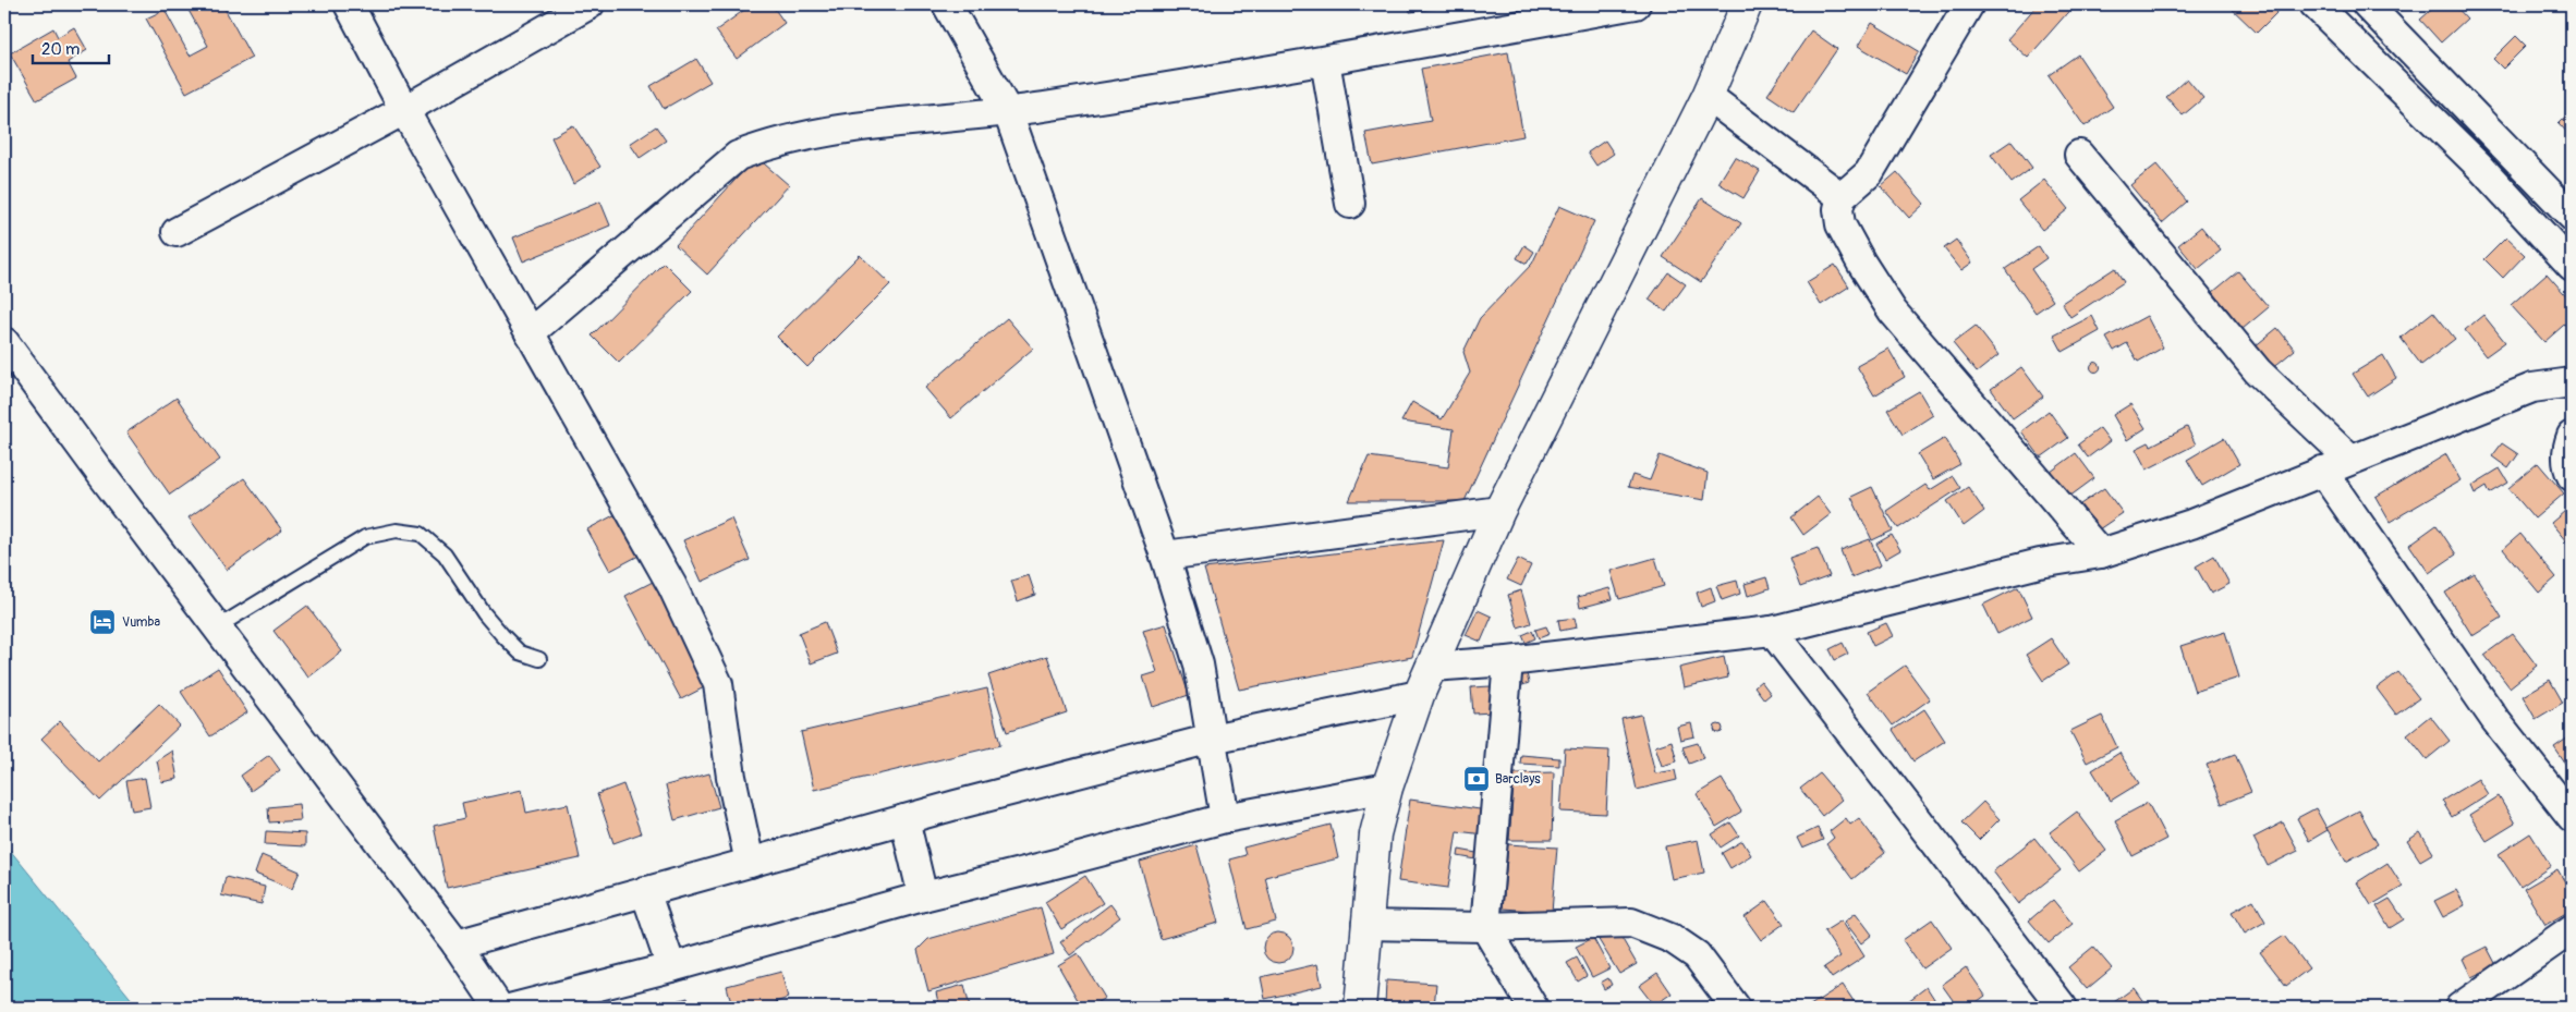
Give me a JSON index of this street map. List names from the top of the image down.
{
  "places": {
    "hotel": ["Vumba"],
    "bank": ["Barclays"]
  },
  "scale_bar": "20 m"
}
